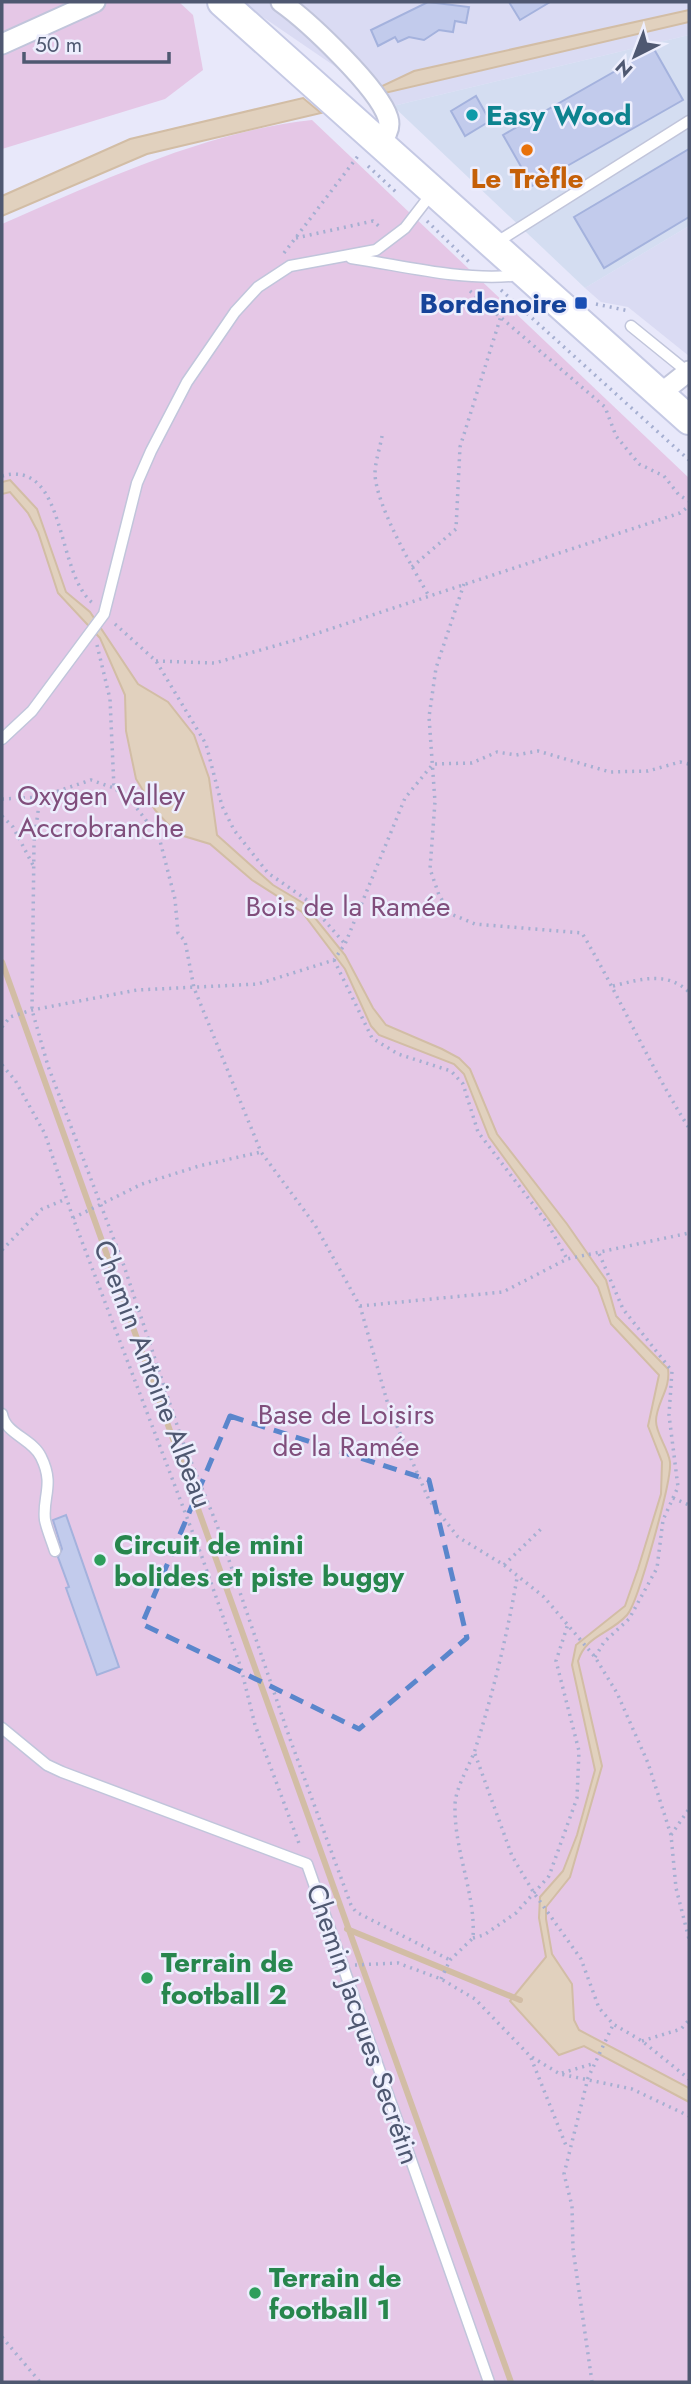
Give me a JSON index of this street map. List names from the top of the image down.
{
  "streets": {
    "lane": ["Chemin Jacques Secrétin"],
    "path": ["Chemin Antoine Albeau"]
  },
  "crossings": [
    ["Chemin Antoine Albeau", "Chemin Jacques Secrétin"]
  ],
  "parks": ["Oxygen Valley Accrobranche", "Bois de la Ramée", "Base de Loisirs de la Ramée"],
  "places": {
    "other": [
      "Easy Wood",
      "Le Trèfle",
      "Circuit de mini bolides et piste buggy",
      "Terrain de football 2",
      "Terrain de football 1"
    ],
    "transit": ["Bordenoire"]
  },
  "scale_bar": "50 m",
  "north": "bottom left"
}
